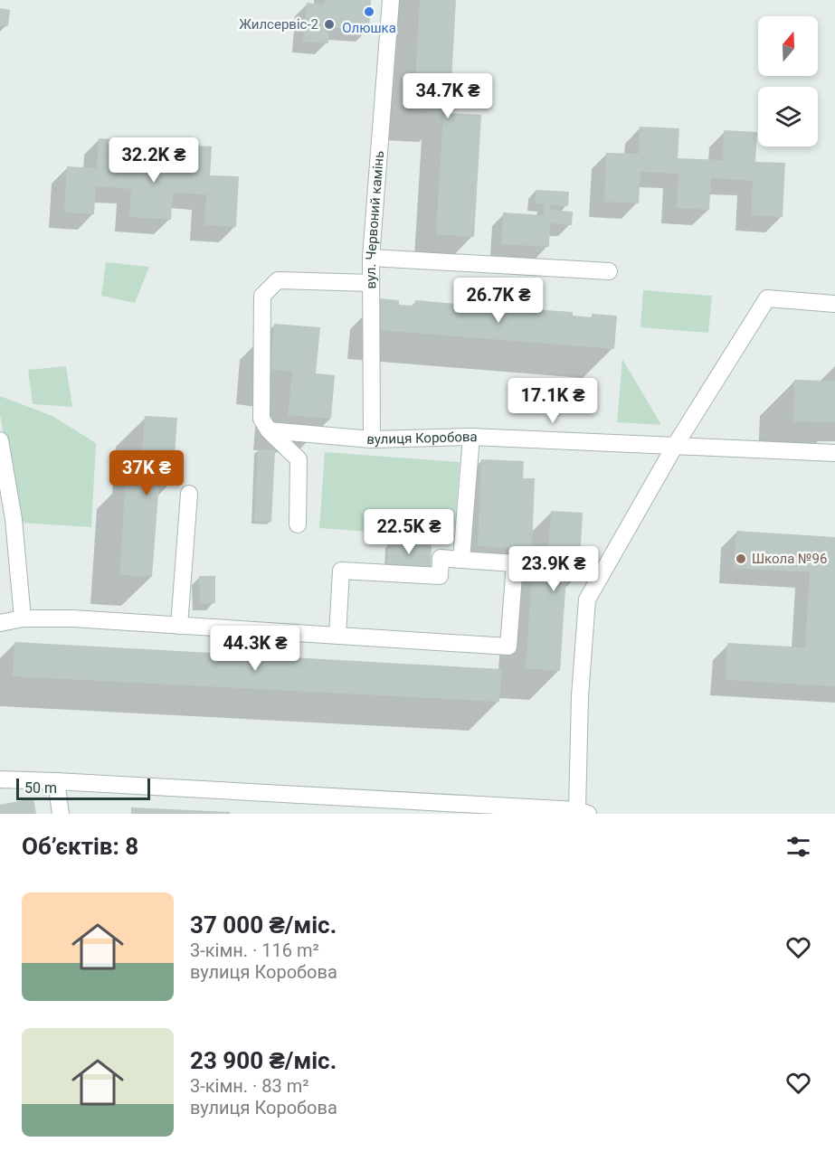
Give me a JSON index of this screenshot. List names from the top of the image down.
{
  "streets": {
    "street": ["вул. Червоний камінь", "вулиця Коробова"]
  },
  "crossings": [
    ["вул. Червоний камінь", "вулиця Коробова"]
  ],
  "places": ["Олюшка", "Жилсервіс-2", "Школа №96"],
  "scale_bar": "50 m",
  "north": "top",
  "page": {
    "price": [
      "34.7K ₴",
      "32.2K ₴",
      "26.7K ₴",
      "17.1K ₴",
      "37K ₴",
      "22.5K ₴",
      "23.9K ₴",
      "44.3K ₴"
    ],
    "scale": "50 m",
    "heading": "Об’єктів: 8",
    "list": [
      {
        "name": "37 000 ₴/міс.",
        "note": "3-кімн. · 116 m² · вулиця Коробова"
      },
      {
        "name": "23 900 ₴/міс.",
        "note": "3-кімн. · 83 m² · вулиця Коробова"
      }
    ]
  }
}
